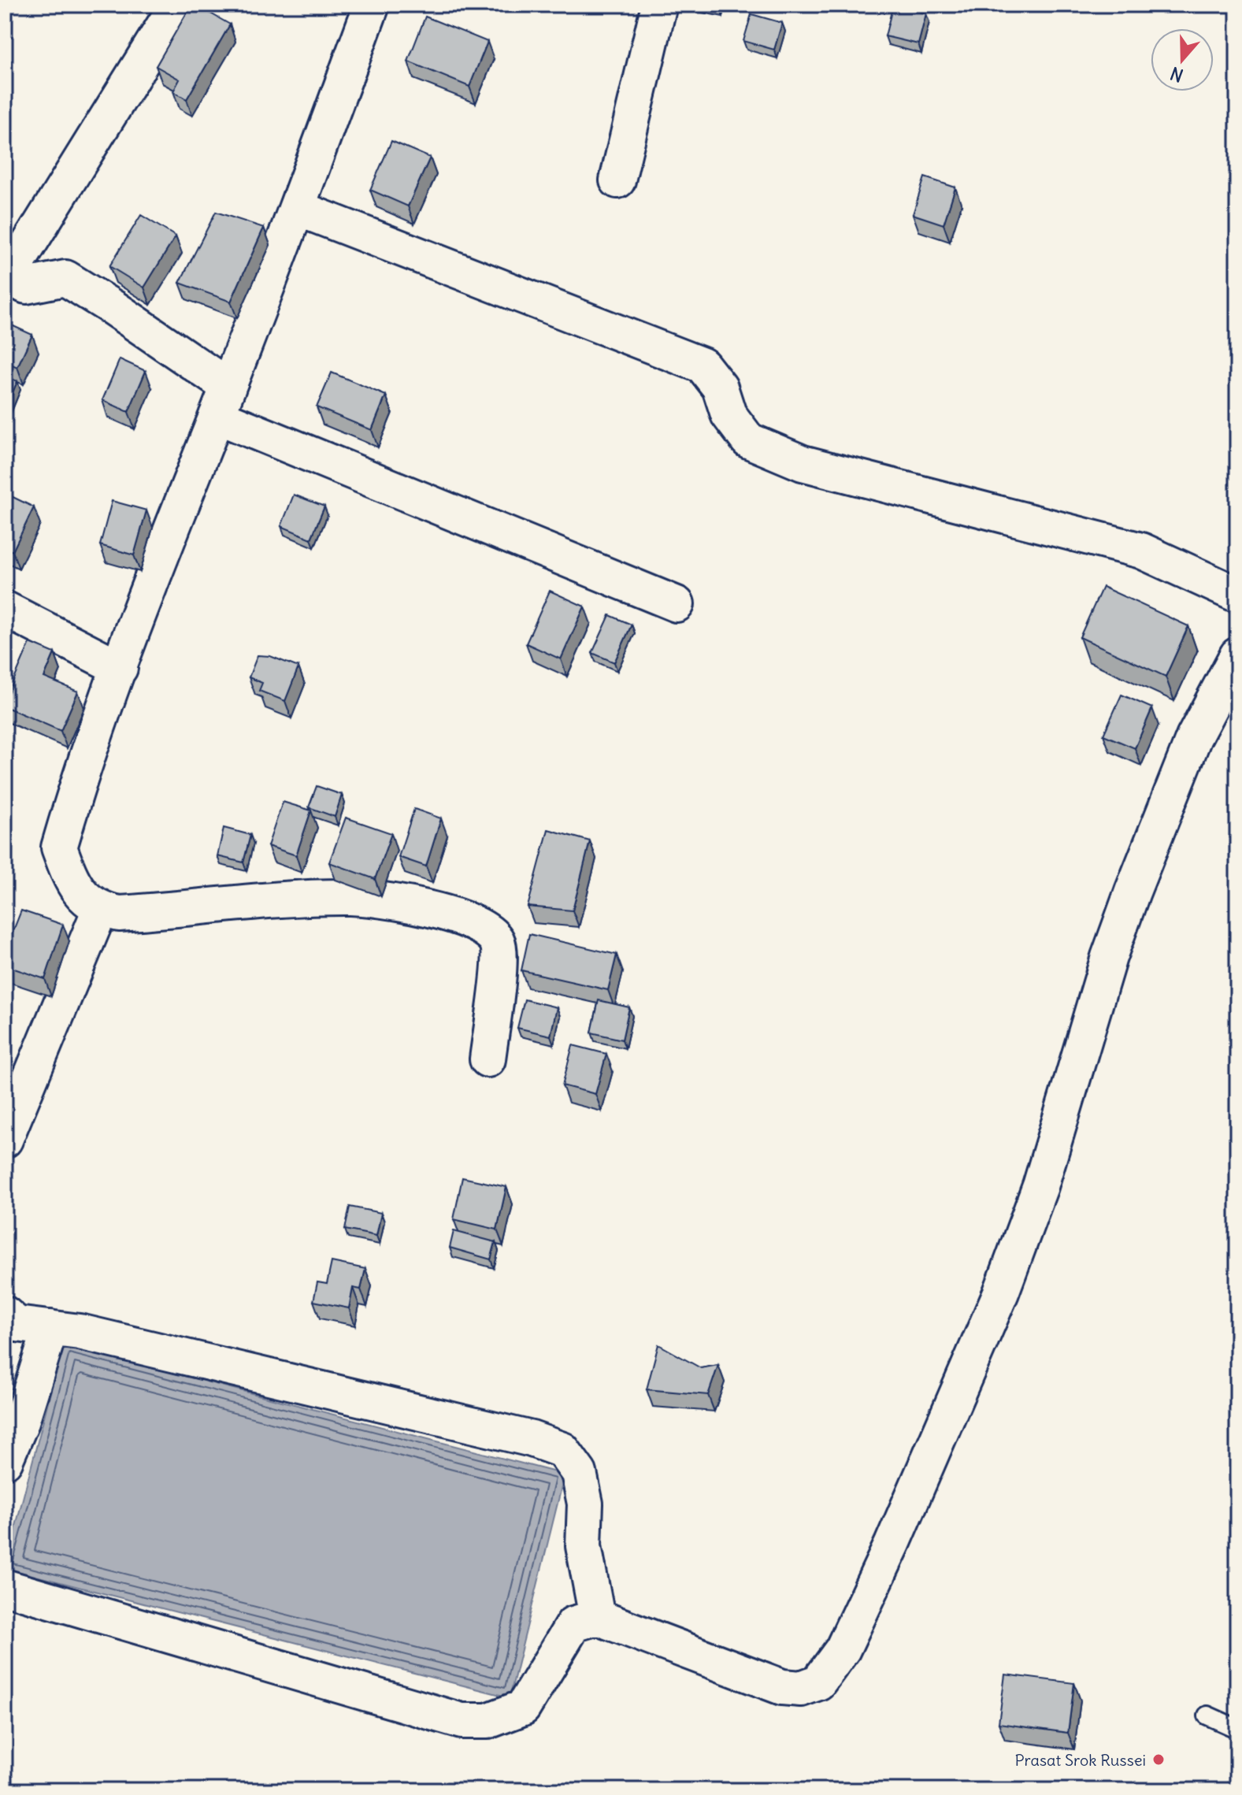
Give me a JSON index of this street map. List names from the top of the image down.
{
  "places": ["Prasat Srok Russei"],
  "north": "bottom"
}
